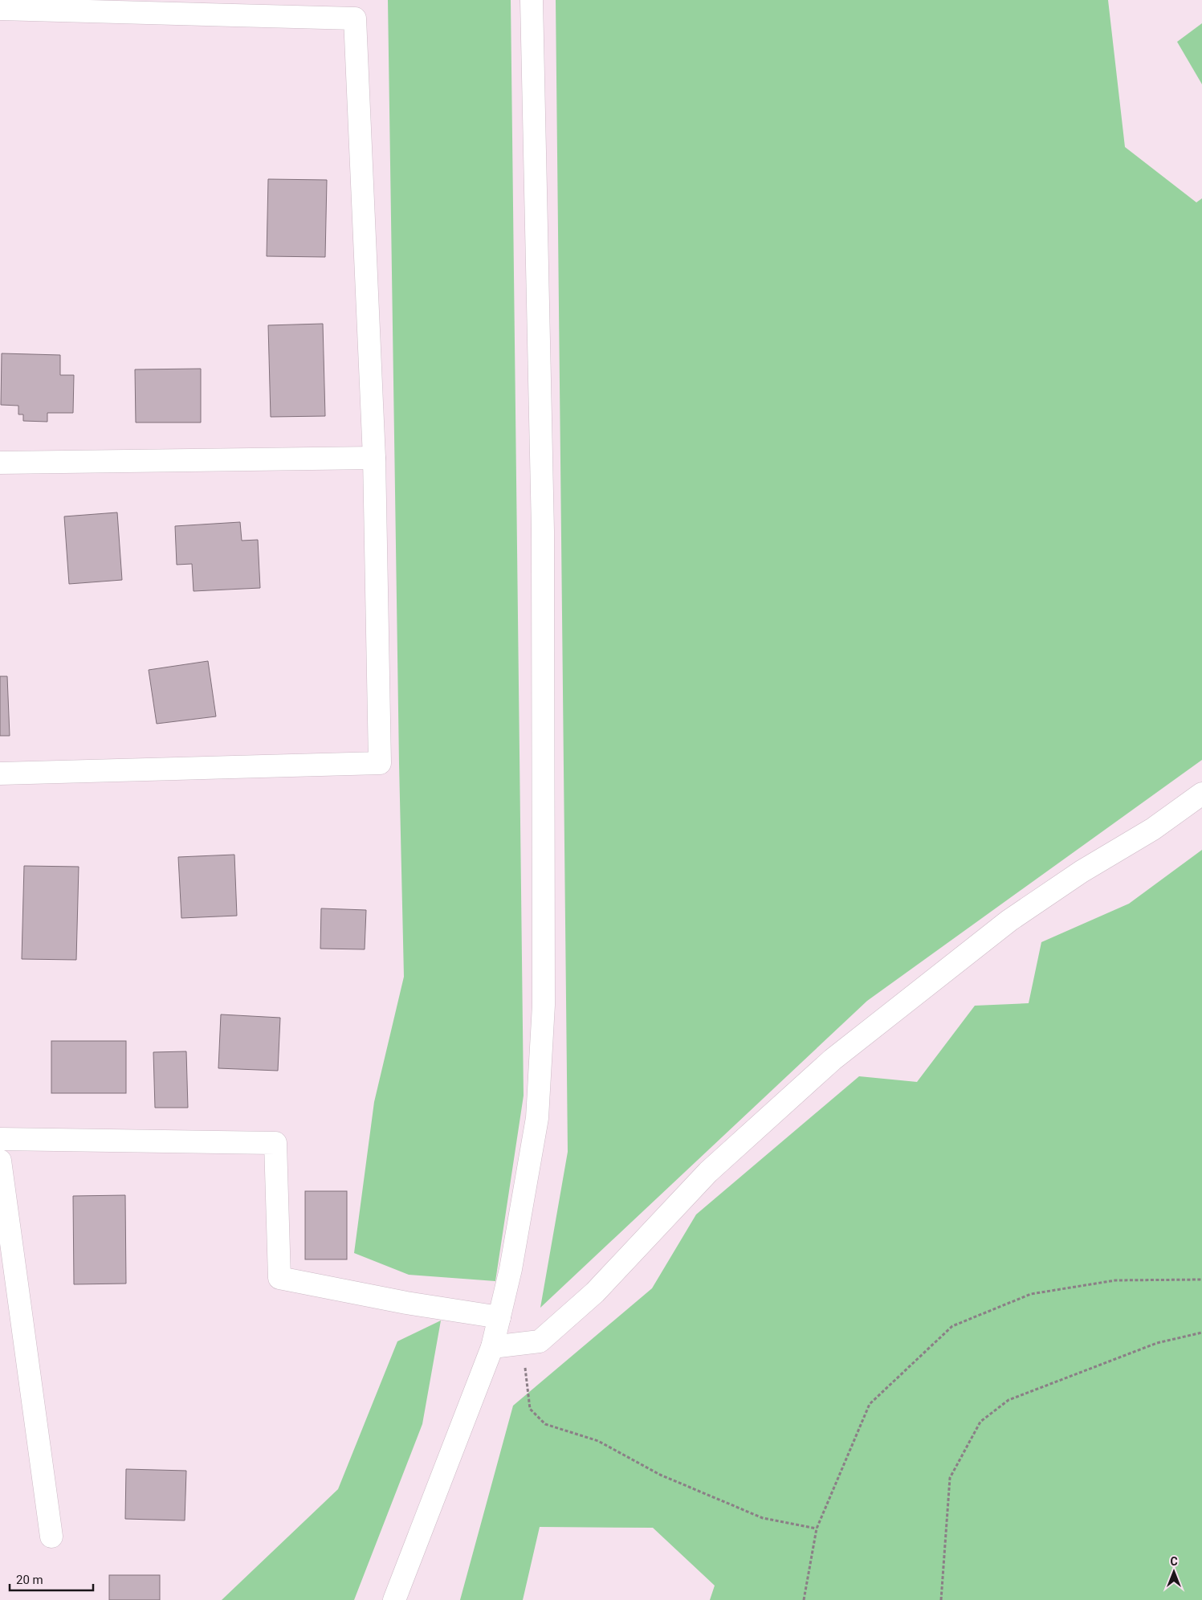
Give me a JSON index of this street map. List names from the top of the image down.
{
  "scale_bar": "20 m",
  "north": "top"
}
